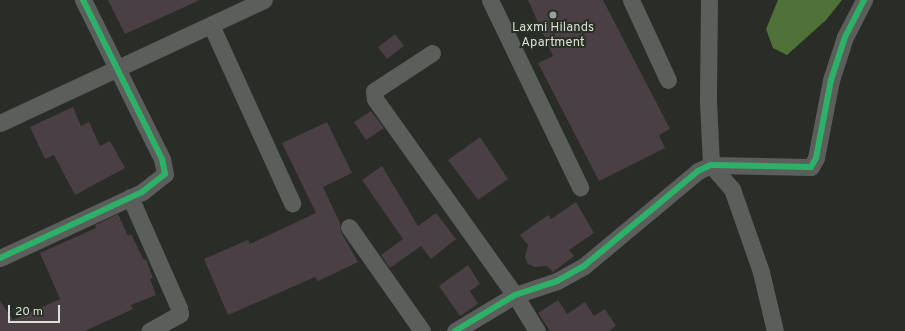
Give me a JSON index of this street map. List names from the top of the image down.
{
  "places": ["Laxmi Hilands Apartment"],
  "scale_bar": "20 m"
}
